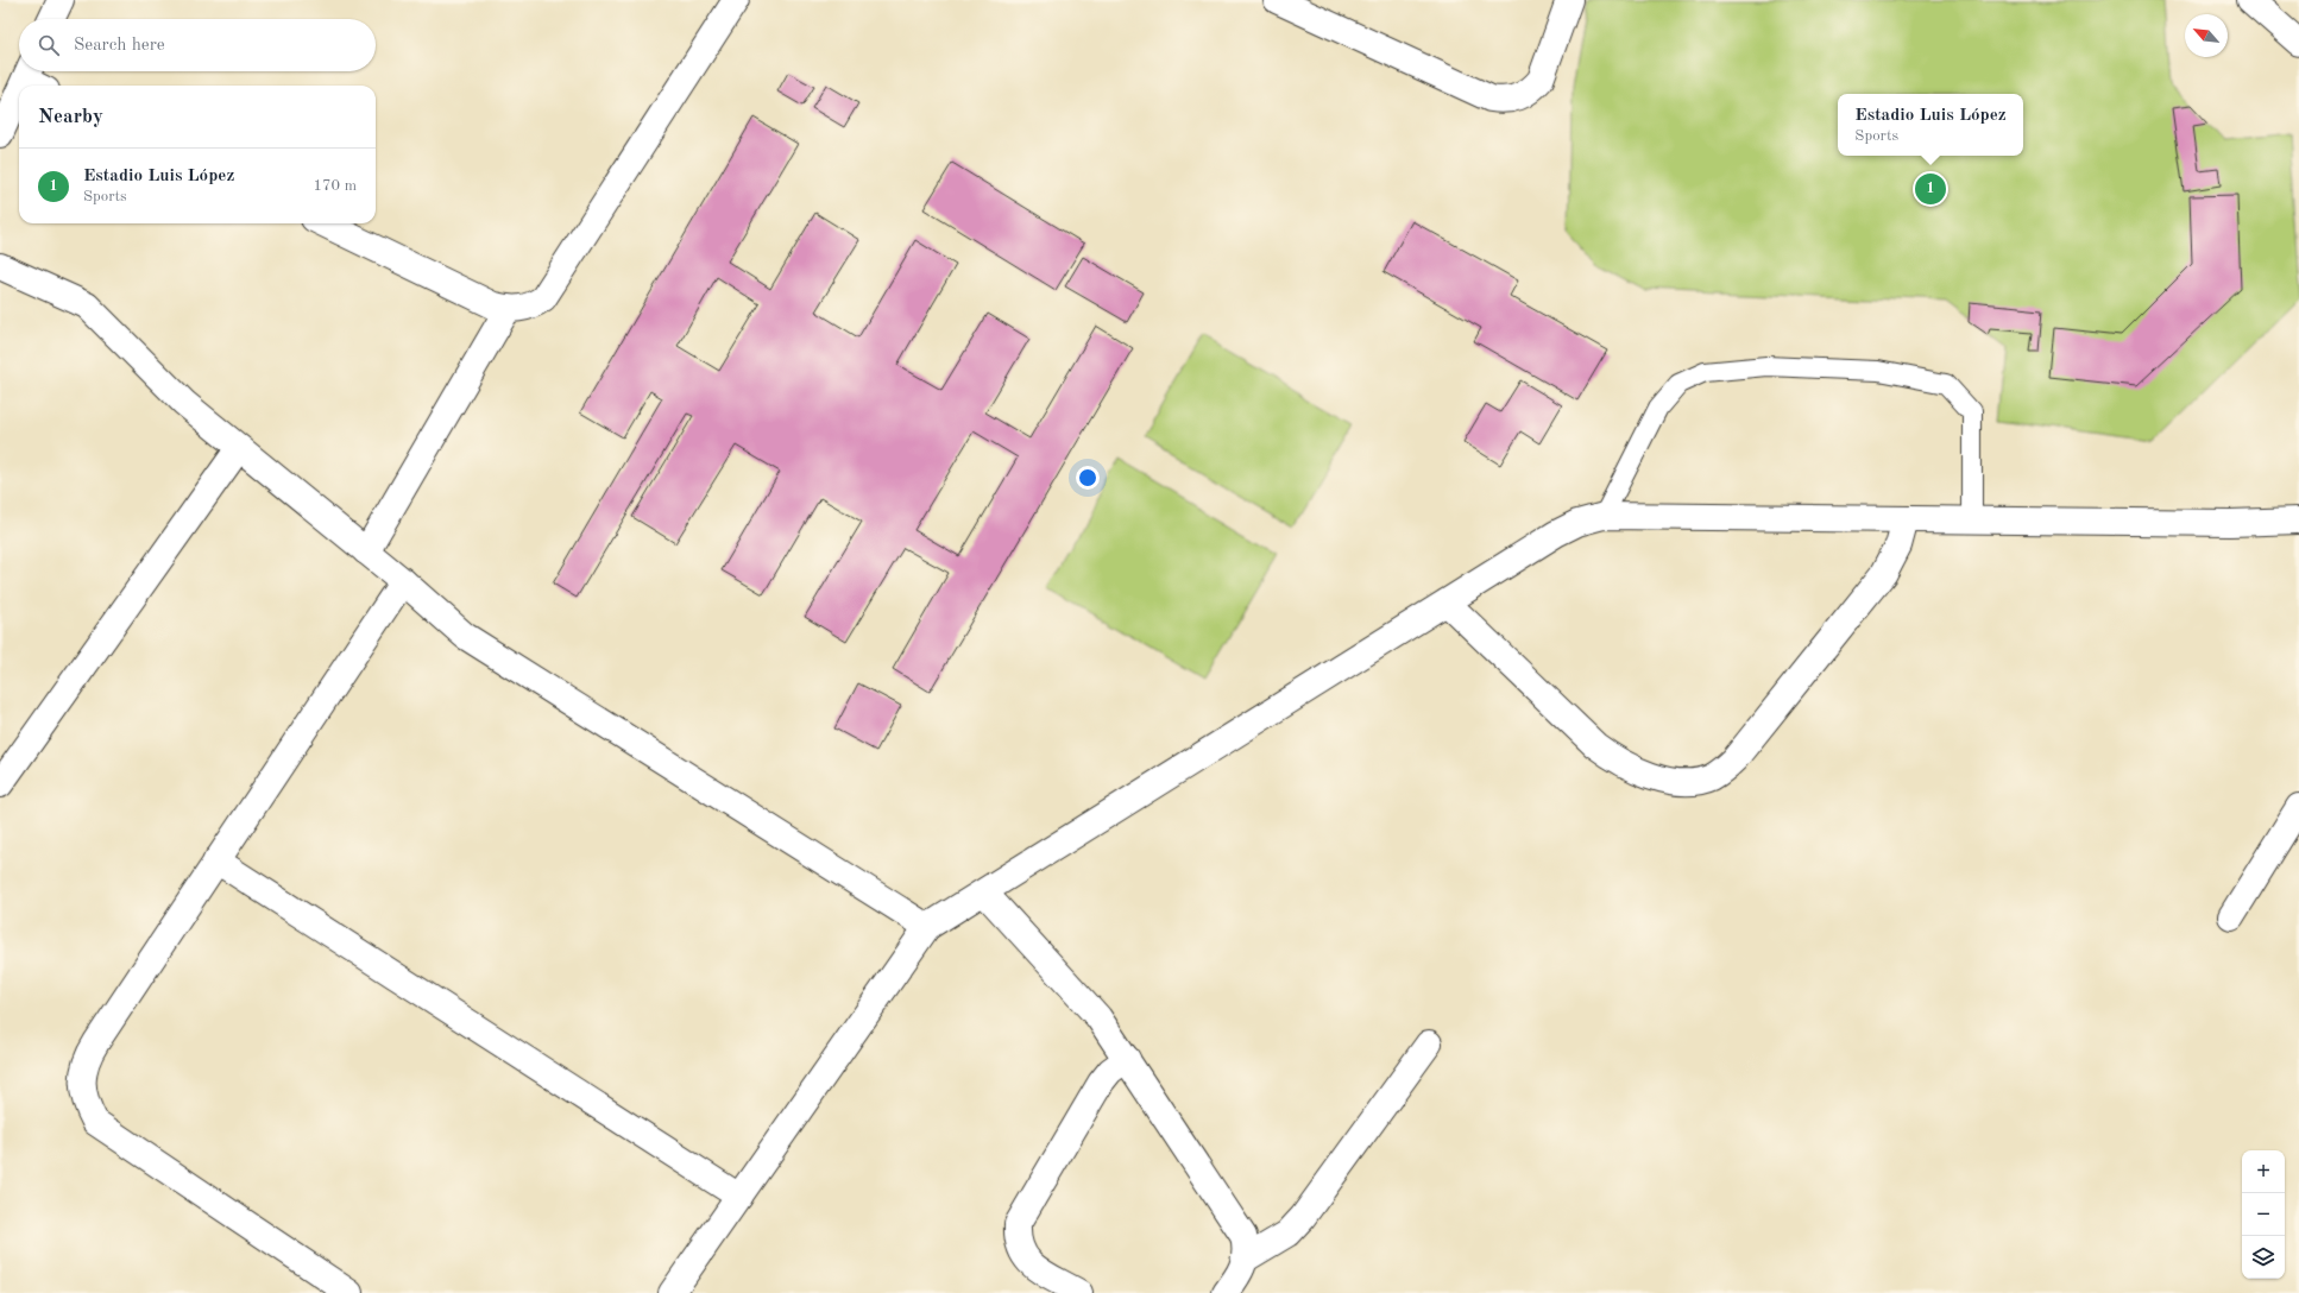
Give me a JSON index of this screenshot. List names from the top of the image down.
{
  "north": "top left",
  "page": {
    "search": "Search here",
    "heading": "Nearby",
    "popup": ["Estadio Luis López", "Sports"],
    "list": [
      {
        "mark": "1",
        "name": "Estadio Luis López",
        "note": "Sports",
        "value": "170 m"
      }
    ],
    "pins": "1",
    "map_buttons": ["+", "−"]
  }
}
